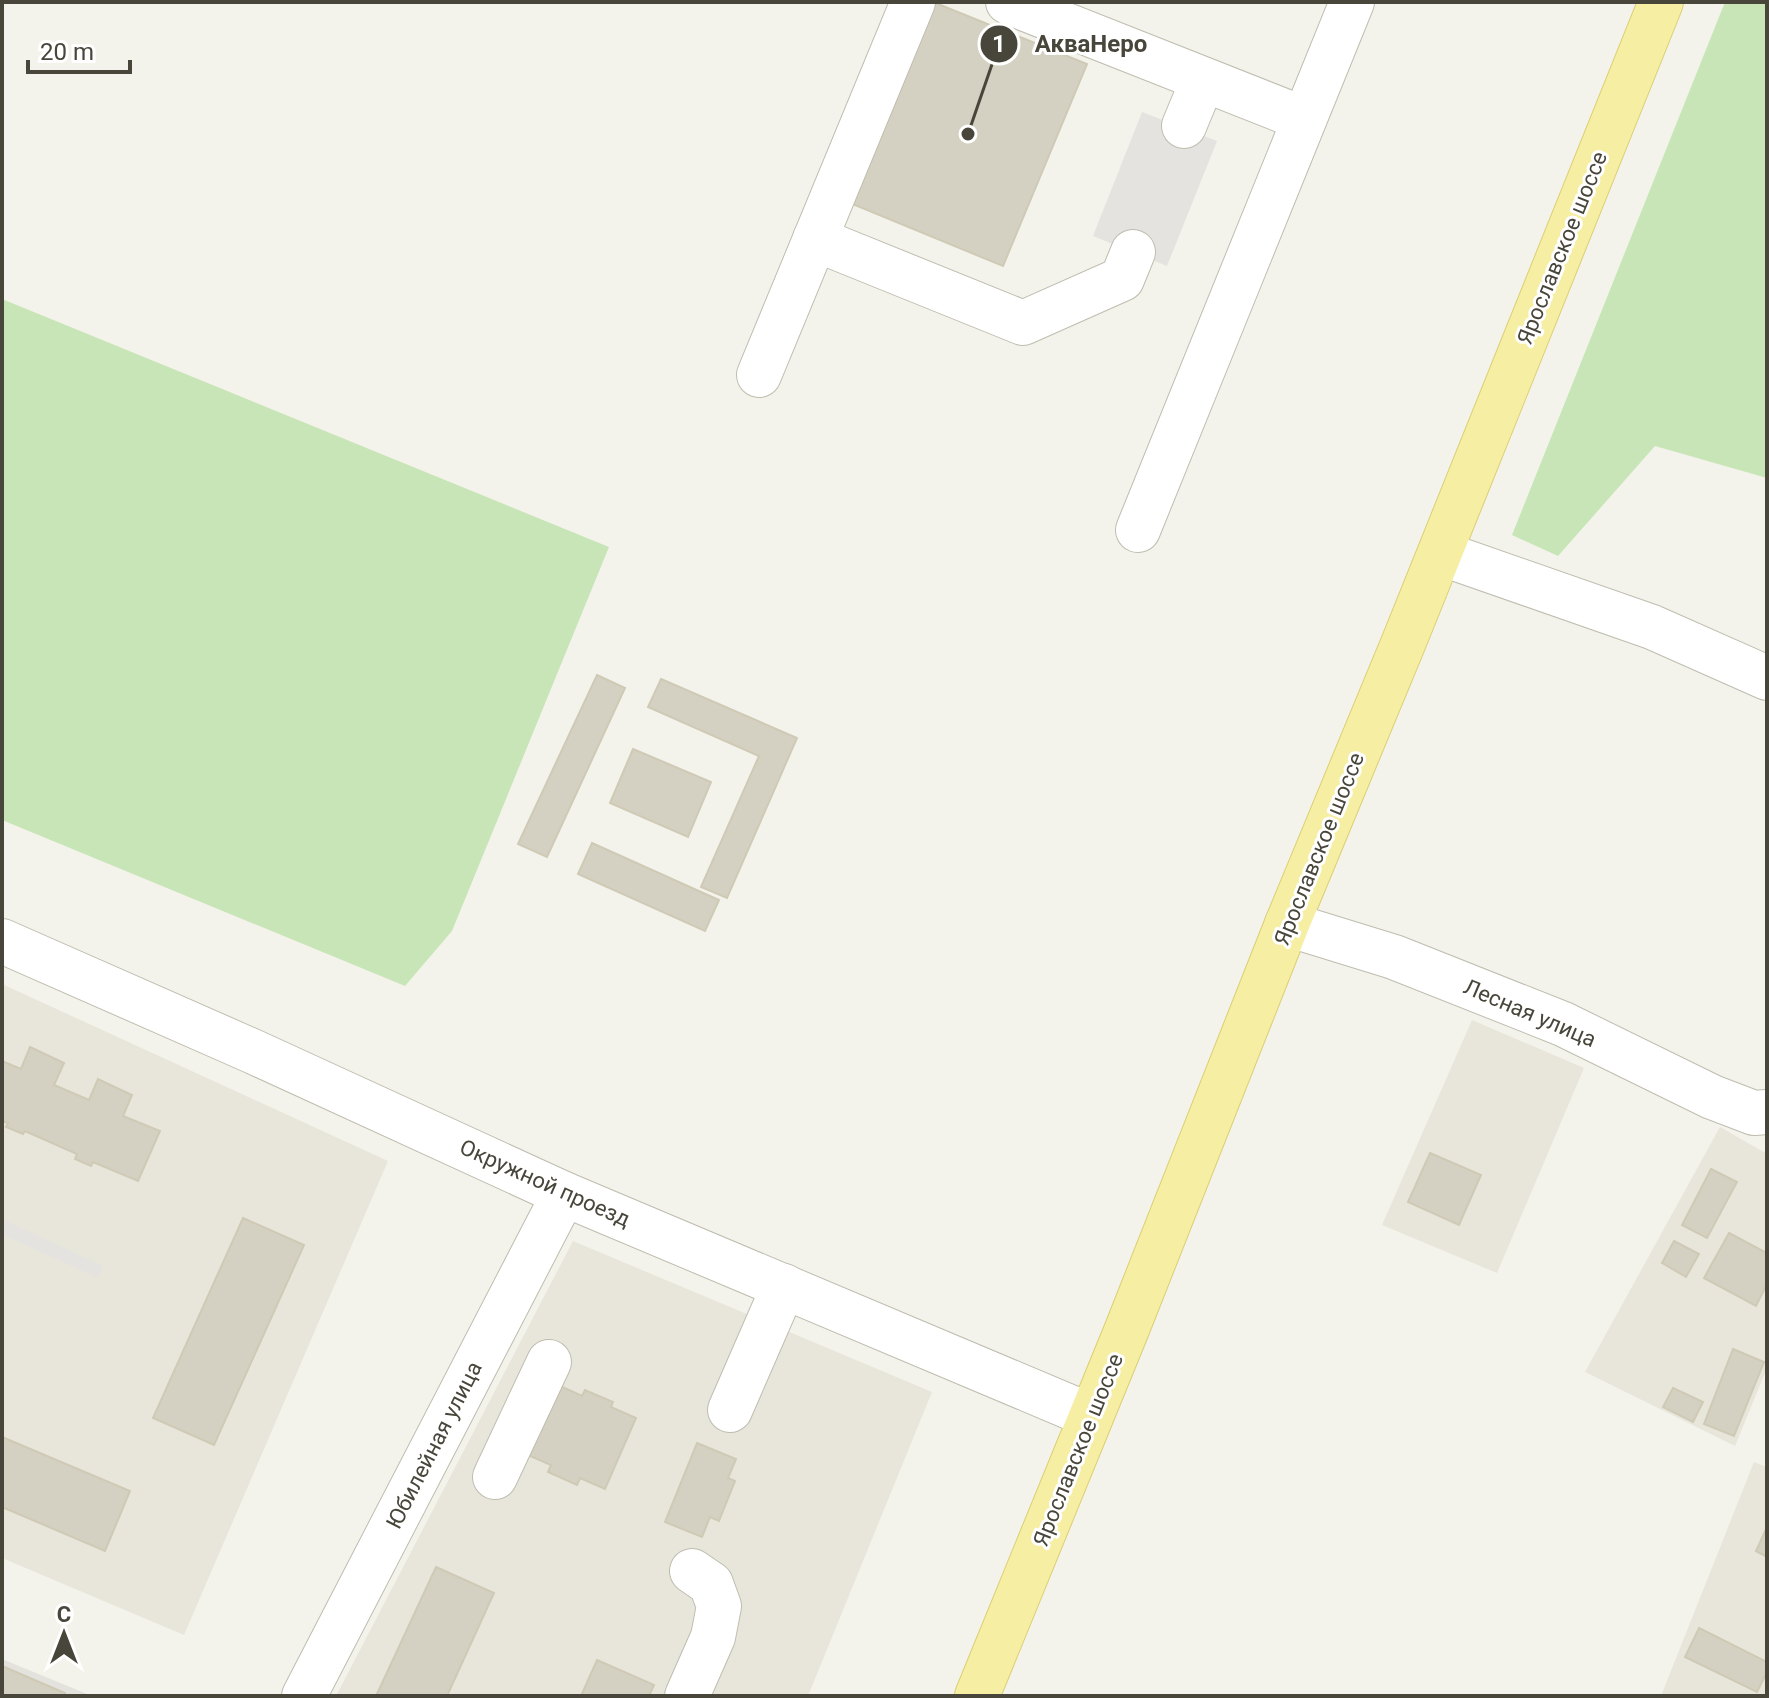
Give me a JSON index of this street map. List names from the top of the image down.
{
  "streets": {
    "main road": ["Ярославское шоссе"],
    "street": ["Лесная улица", "Окружной проезд", "Юбилейная улица"]
  },
  "crossings": [
    ["Ярославское шоссе", "Лесная улица"],
    ["Ярославское шоссе", "Окружной проезд"],
    ["Окружной проезд", "Юбилейная улица"]
  ],
  "places": ["АкваНеро"],
  "scale_bar": "20 m",
  "north": "top"
}
